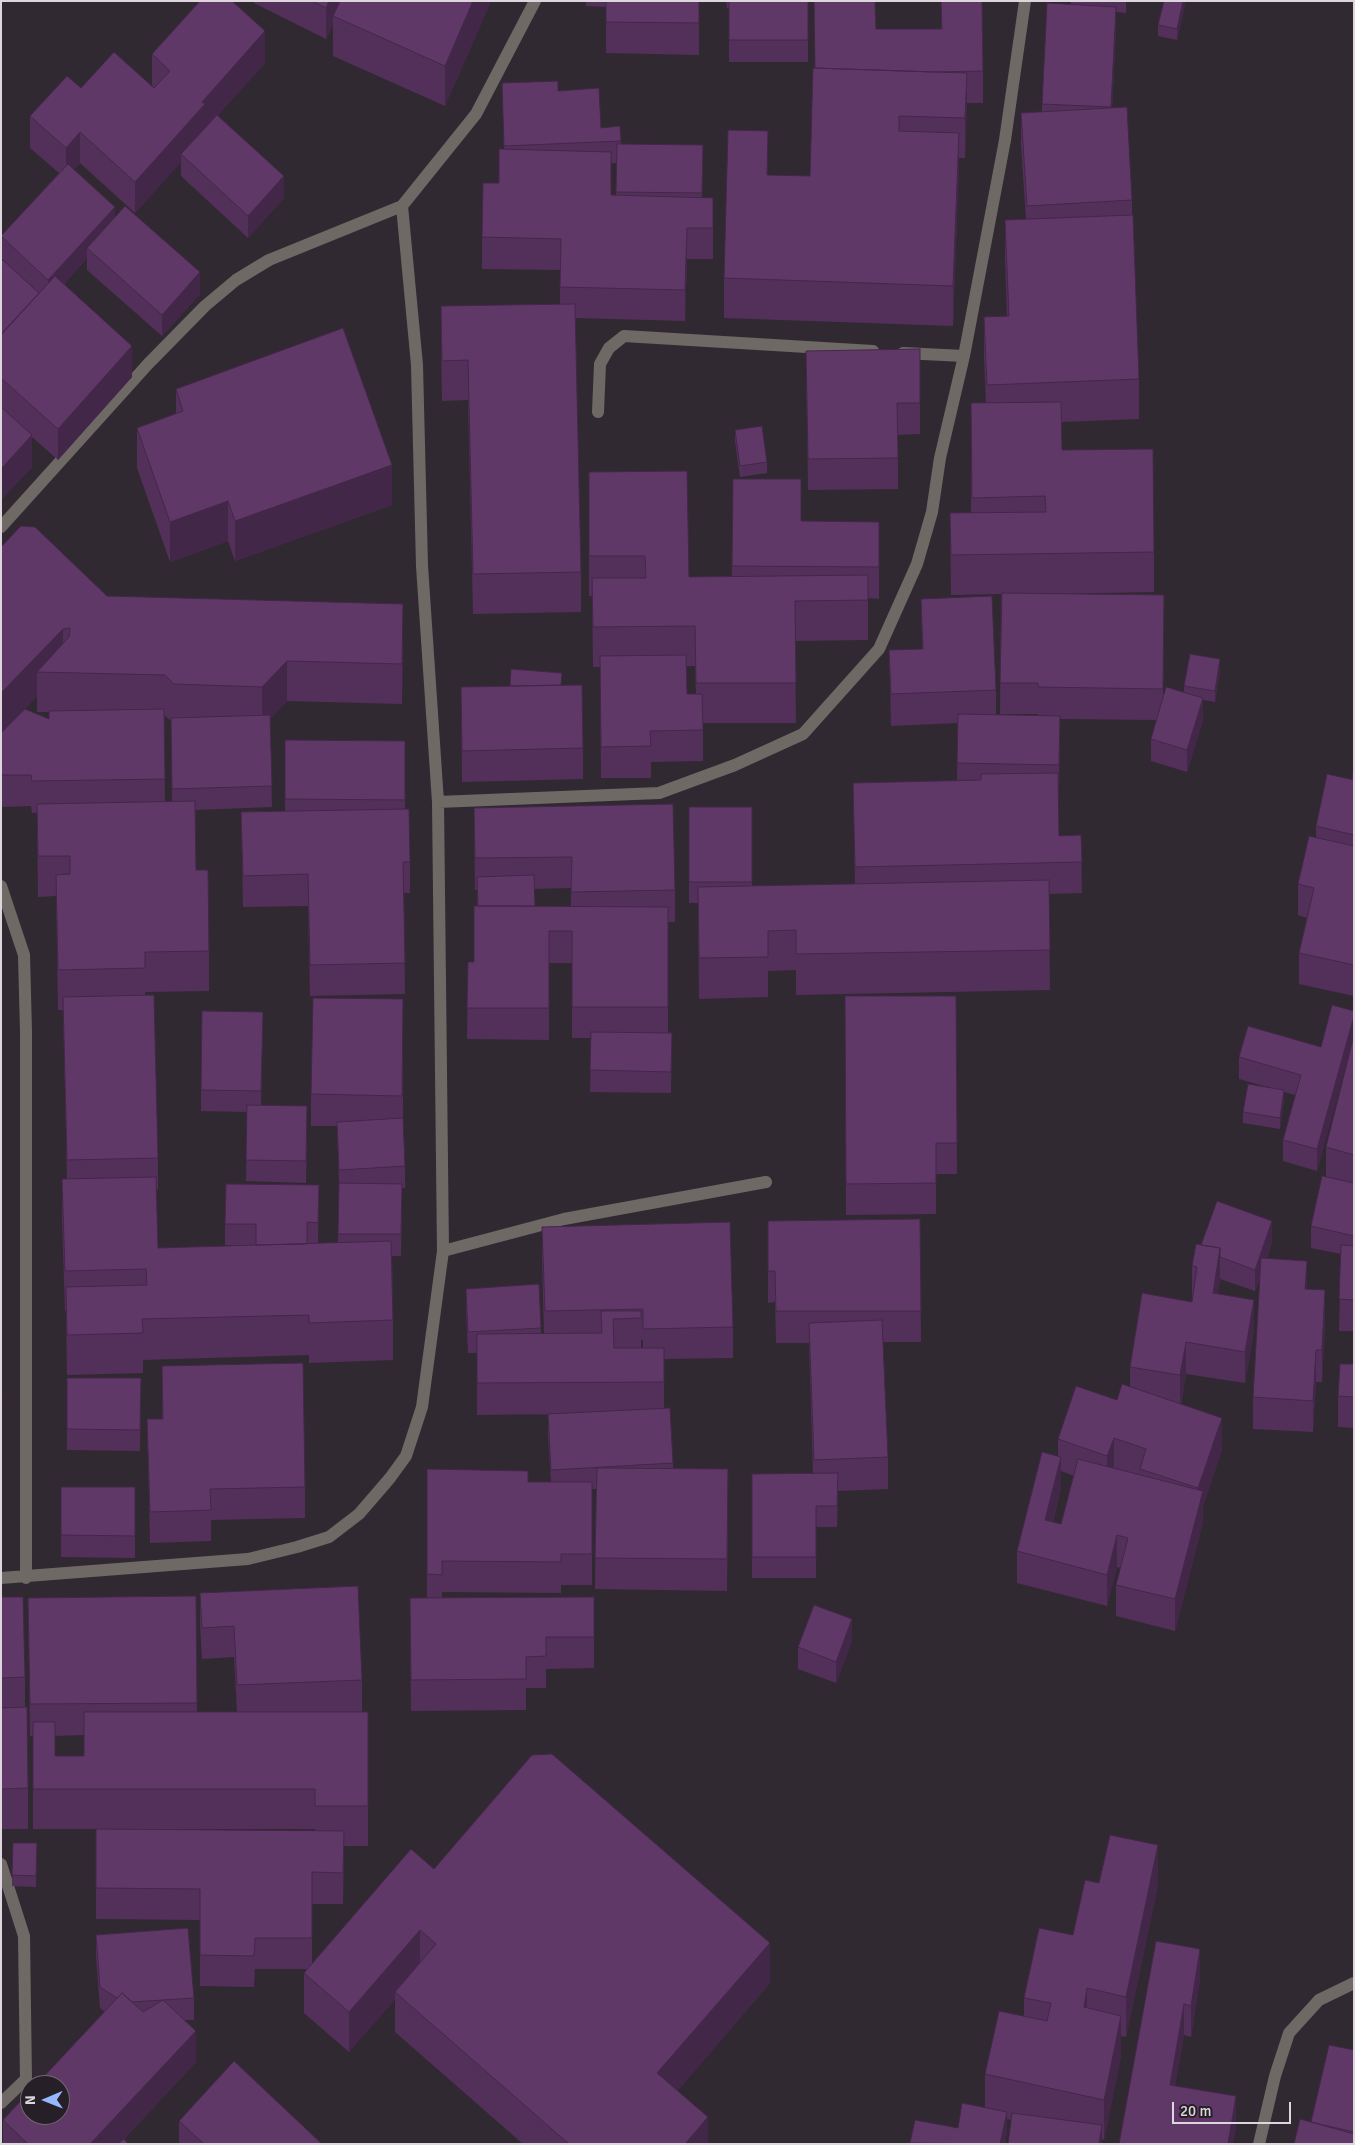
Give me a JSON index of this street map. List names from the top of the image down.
{
  "scale_bar": "20 m",
  "north": "left"
}
